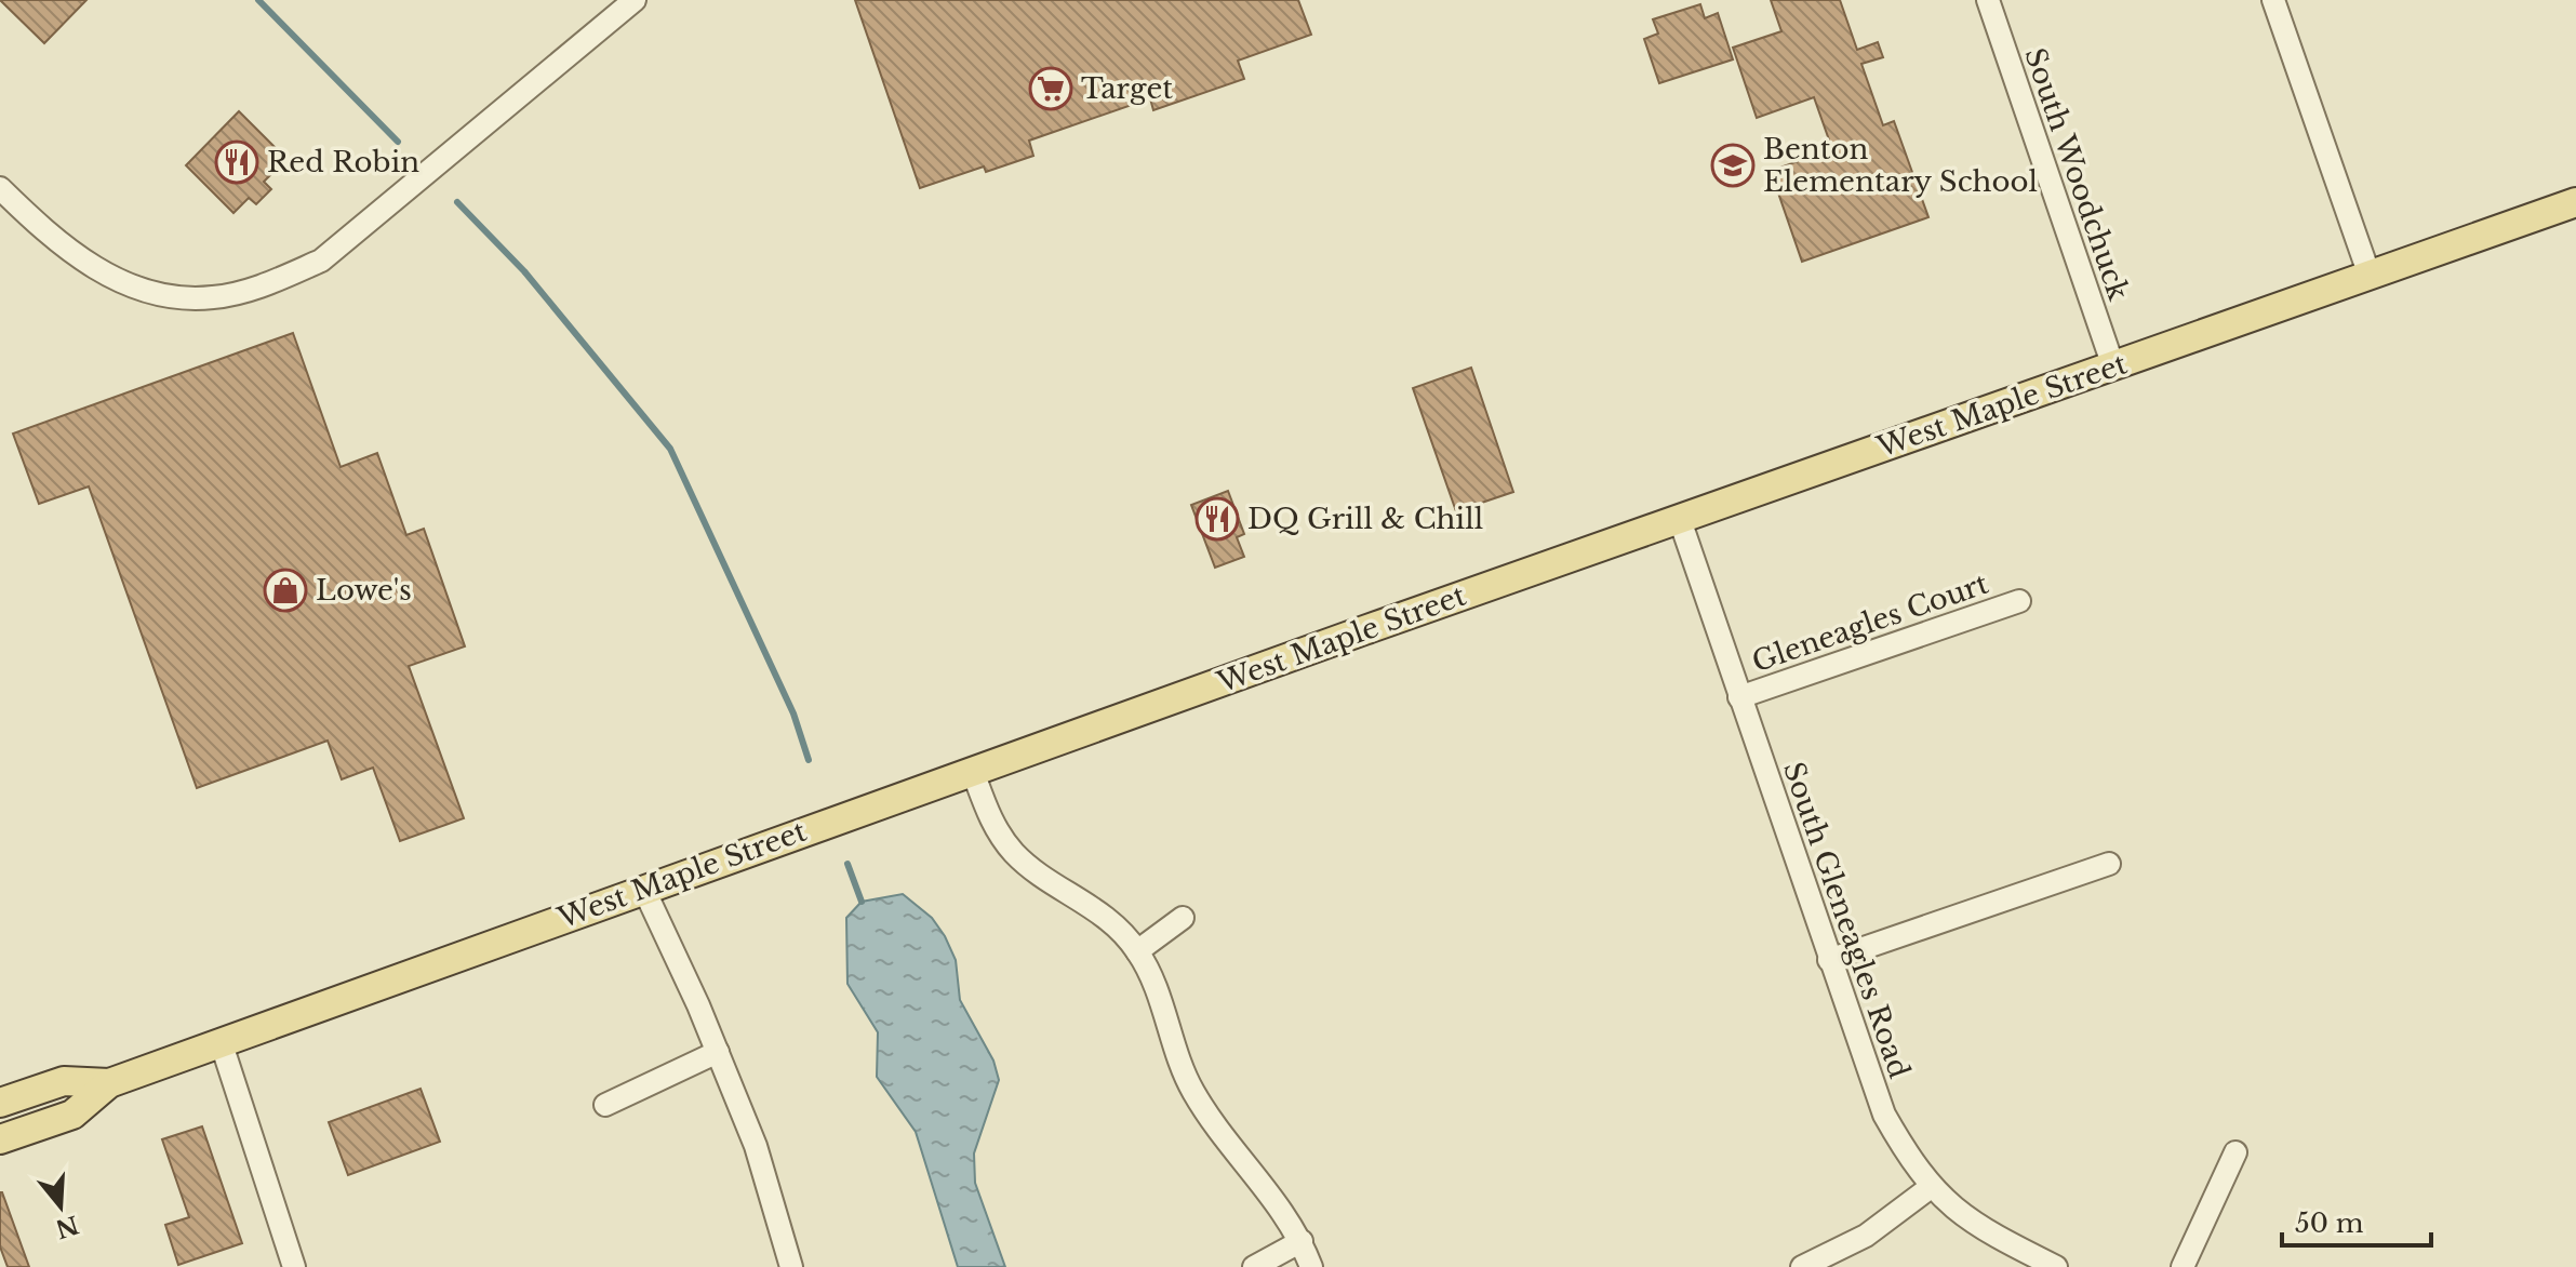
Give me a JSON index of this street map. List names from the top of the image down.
{
  "streets": {
    "main road": ["West Maple Street"],
    "street": ["South Woodchuck", "Gleneagles Court", "South Gleneagles Road"]
  },
  "crossings": [
    ["South Woodchuck", "West Maple Street"],
    ["West Maple Street", "South Gleneagles Road"],
    ["Gleneagles Court", "South Gleneagles Road"]
  ],
  "places": {
    "supermarket": ["Target"],
    "restaurant": ["Red Robin", "DQ Grill & Chill"],
    "school or university": ["Benton Elementary School"],
    "shop": ["Lowe's"]
  },
  "scale_bar": "50 m",
  "north": "bottom"
}
